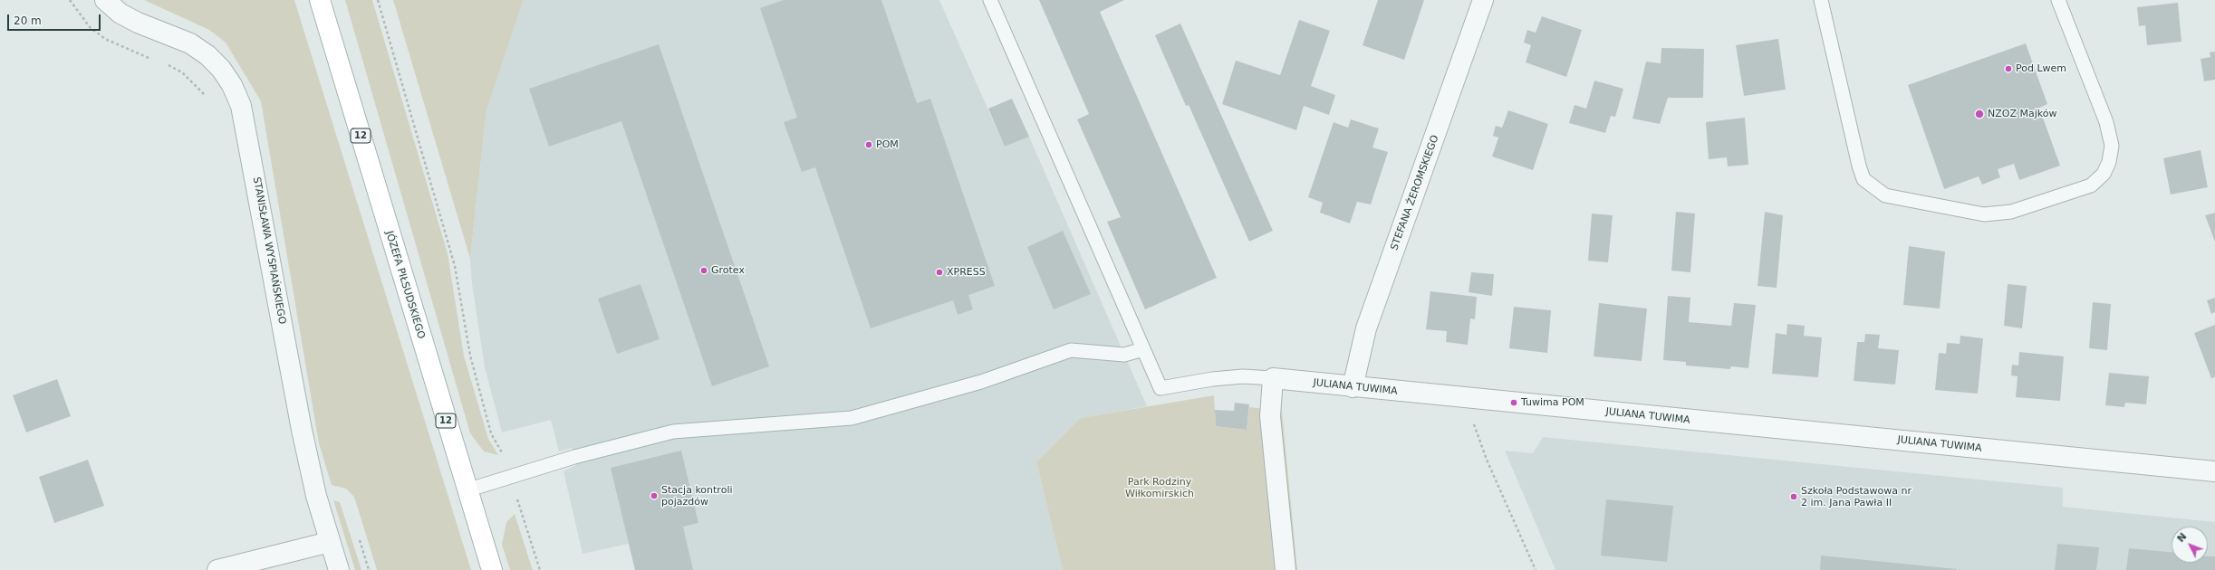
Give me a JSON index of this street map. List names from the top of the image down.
{
  "streets": {
    "main road": ["12", "JÓZEFA PIŁSUDSKIEGO"],
    "street": ["STEFANA ŻEROMSKIEGO", "STANISŁAWA WYSPIAŃSKIEGO", "JULIANA TUWIMA"]
  },
  "crossings": [
    ["STEFANA ŻEROMSKIEGO", "JULIANA TUWIMA"]
  ],
  "parks": ["Park Rodziny Wiłkomirskich"],
  "places": [
    "Pod Lwem",
    "NZOZ Majków",
    "POM",
    "Grotex",
    "XPRESS",
    "Tuwima POM",
    "Stacja kontroli pojazdów",
    "Szkoła Podstawowa nr 2 im. Jana Pawła II"
  ],
  "scale_bar": "20 m",
  "north": "top left"
}
